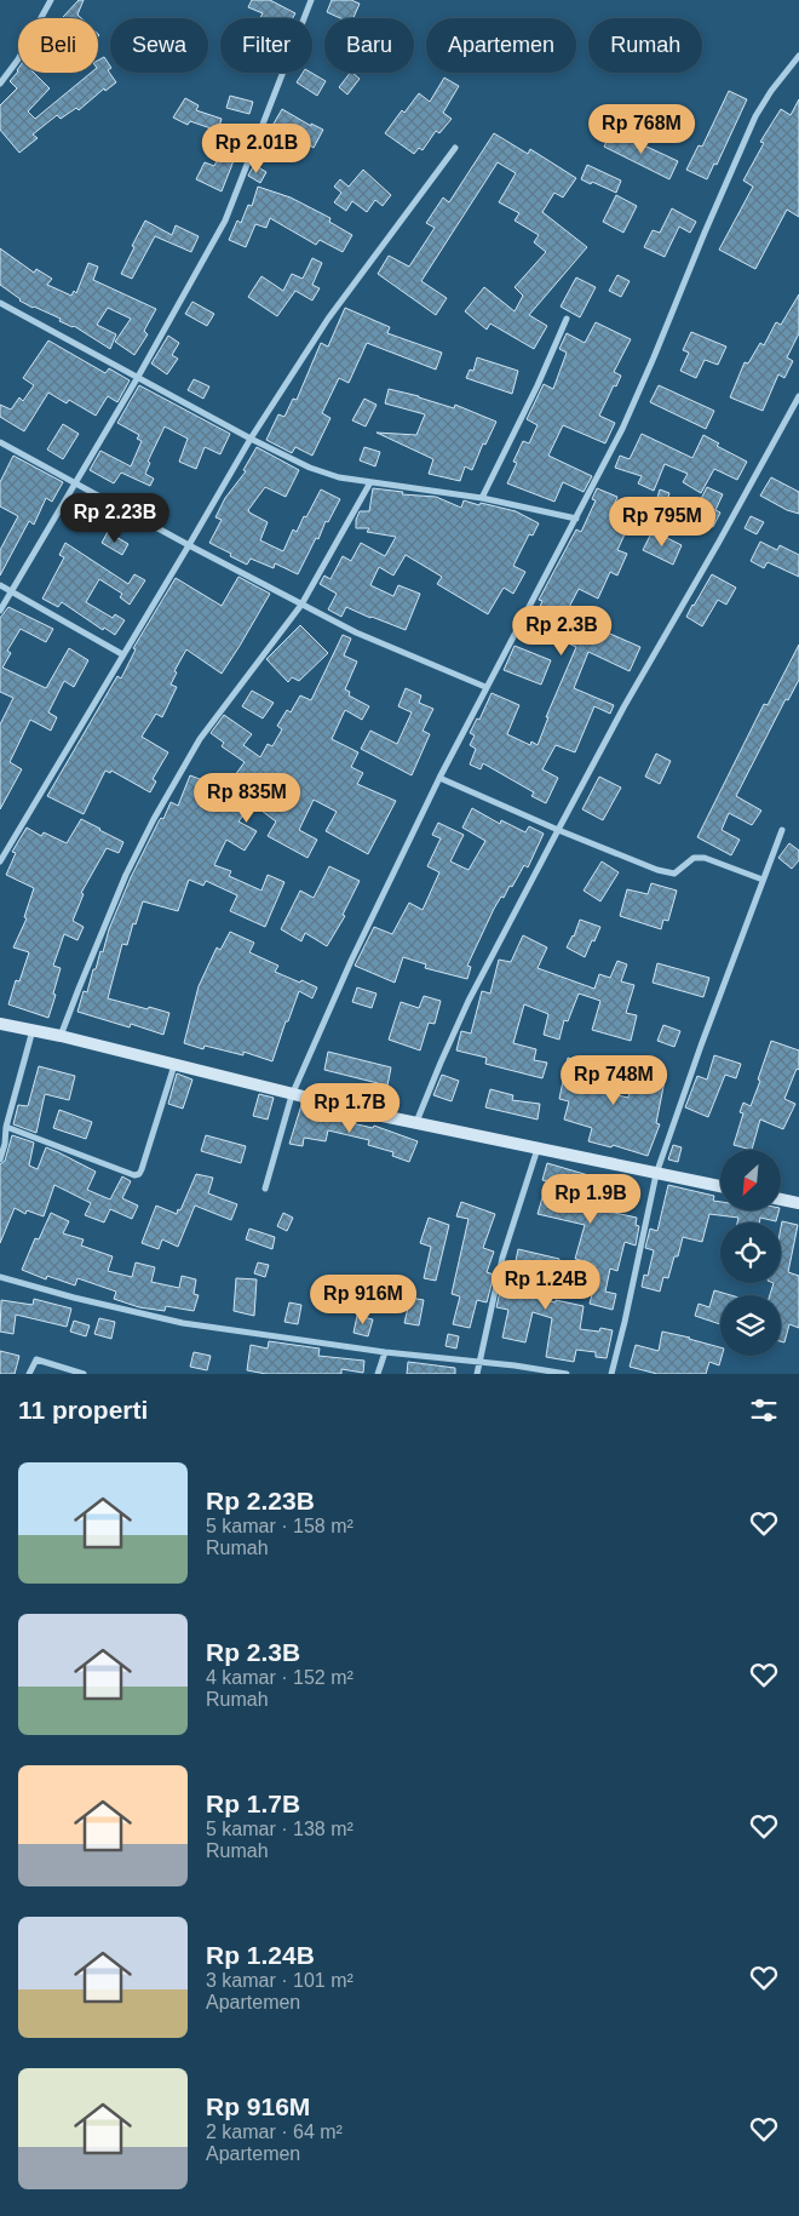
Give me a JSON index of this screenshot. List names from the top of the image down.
{
  "north": "bottom left",
  "page": {
    "chip": [
      "Beli",
      "Sewa",
      "Filter",
      "Baru",
      "Apartemen",
      "Rumah"
    ],
    "price": [
      "Rp 768M",
      "Rp 2.01B",
      "Rp 2.23B",
      "Rp 795M",
      "Rp 2.3B",
      "Rp 835M",
      "Rp 748M",
      "Rp 1.7B",
      "Rp 1.9B",
      "Rp 1.24B",
      "Rp 916M"
    ],
    "heading": "11 properti",
    "list": [
      {
        "name": "Rp 2.23B",
        "note": "5 kamar · 158 m² · Rumah"
      },
      {
        "name": "Rp 2.3B",
        "note": "4 kamar · 152 m² · Rumah"
      },
      {
        "name": "Rp 1.7B",
        "note": "5 kamar · 138 m² · Rumah"
      },
      {
        "name": "Rp 1.24B",
        "note": "3 kamar · 101 m² · Apartemen"
      },
      {
        "name": "Rp 916M",
        "note": "2 kamar · 64 m² · Apartemen"
      }
    ]
  }
}
